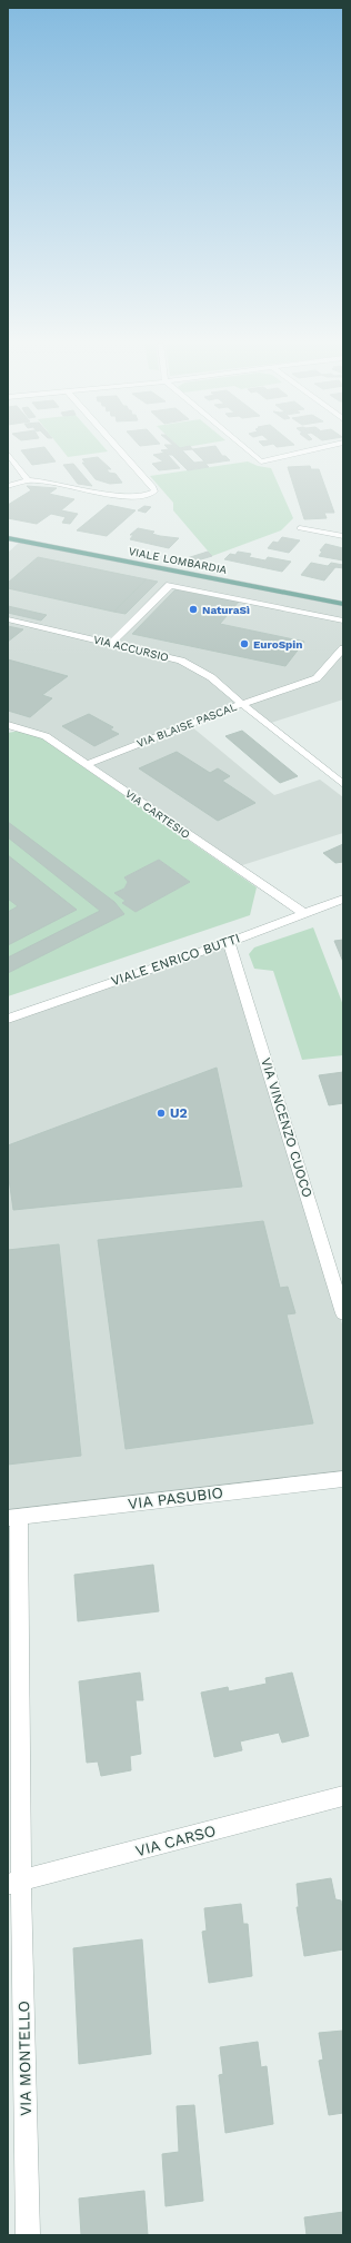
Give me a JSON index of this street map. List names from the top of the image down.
{
  "streets": {
    "main road": ["VIALE LOMBARDIA"],
    "street": [
      "VIA ACCURSIO",
      "VIA BLAISE PASCAL",
      "VIA CARTESIO",
      "VIALE ENRICO BUTTI",
      "VIA VINCENZO CUOCO",
      "VIA PASUBIO",
      "VIA CARSO",
      "VIA MONTELLO"
    ]
  },
  "crossings": [
    ["VIA ACCURSIO", "VIA BLAISE PASCAL"],
    ["VIA BLAISE PASCAL", "VIA CARTESIO"],
    ["VIA CARTESIO", "VIALE ENRICO BUTTI"],
    ["VIALE ENRICO BUTTI", "VIA VINCENZO CUOCO"],
    ["VIA PASUBIO", "VIA MONTELLO"],
    ["VIA CARSO", "VIA MONTELLO"]
  ],
  "places": ["NaturaSì", "EuroSpin", "U2"]
}
